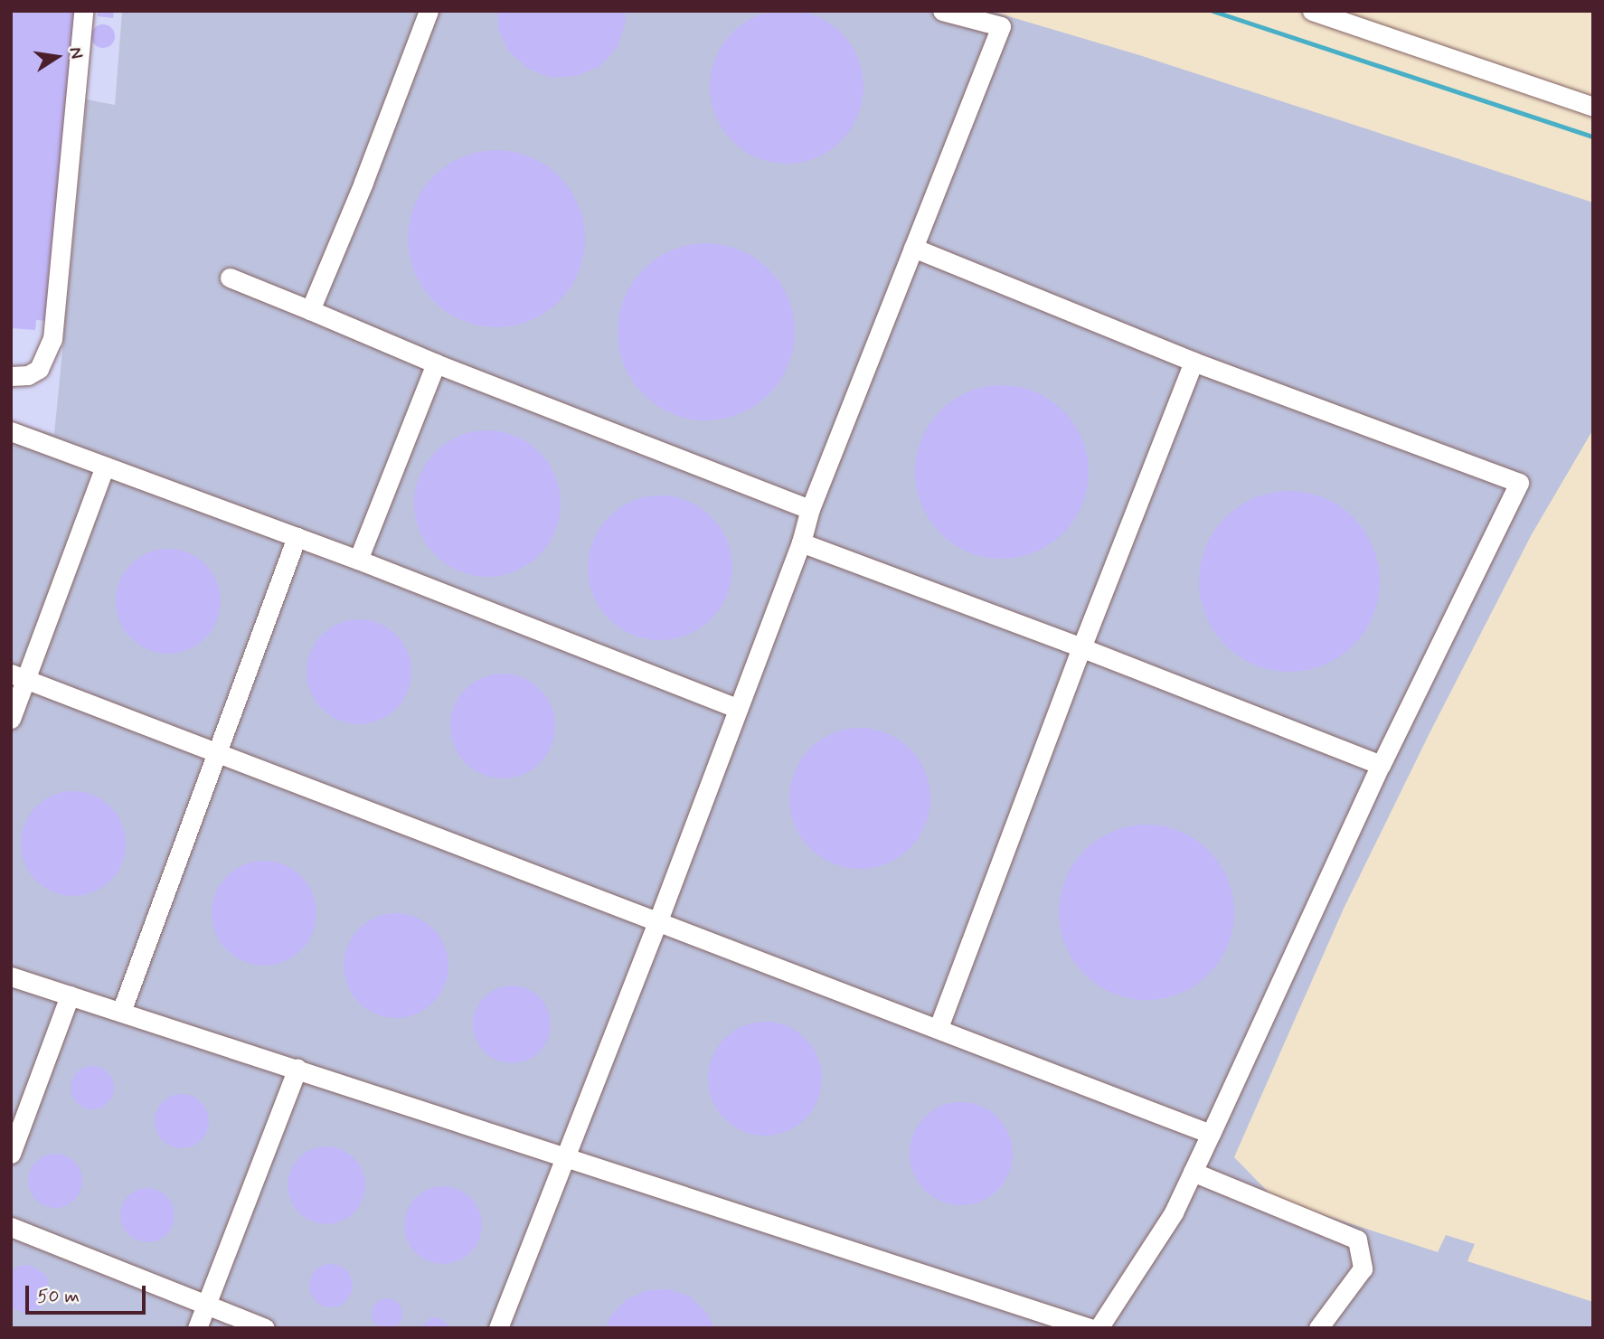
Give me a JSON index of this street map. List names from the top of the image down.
{
  "scale_bar": "50 m",
  "north": "right"
}
